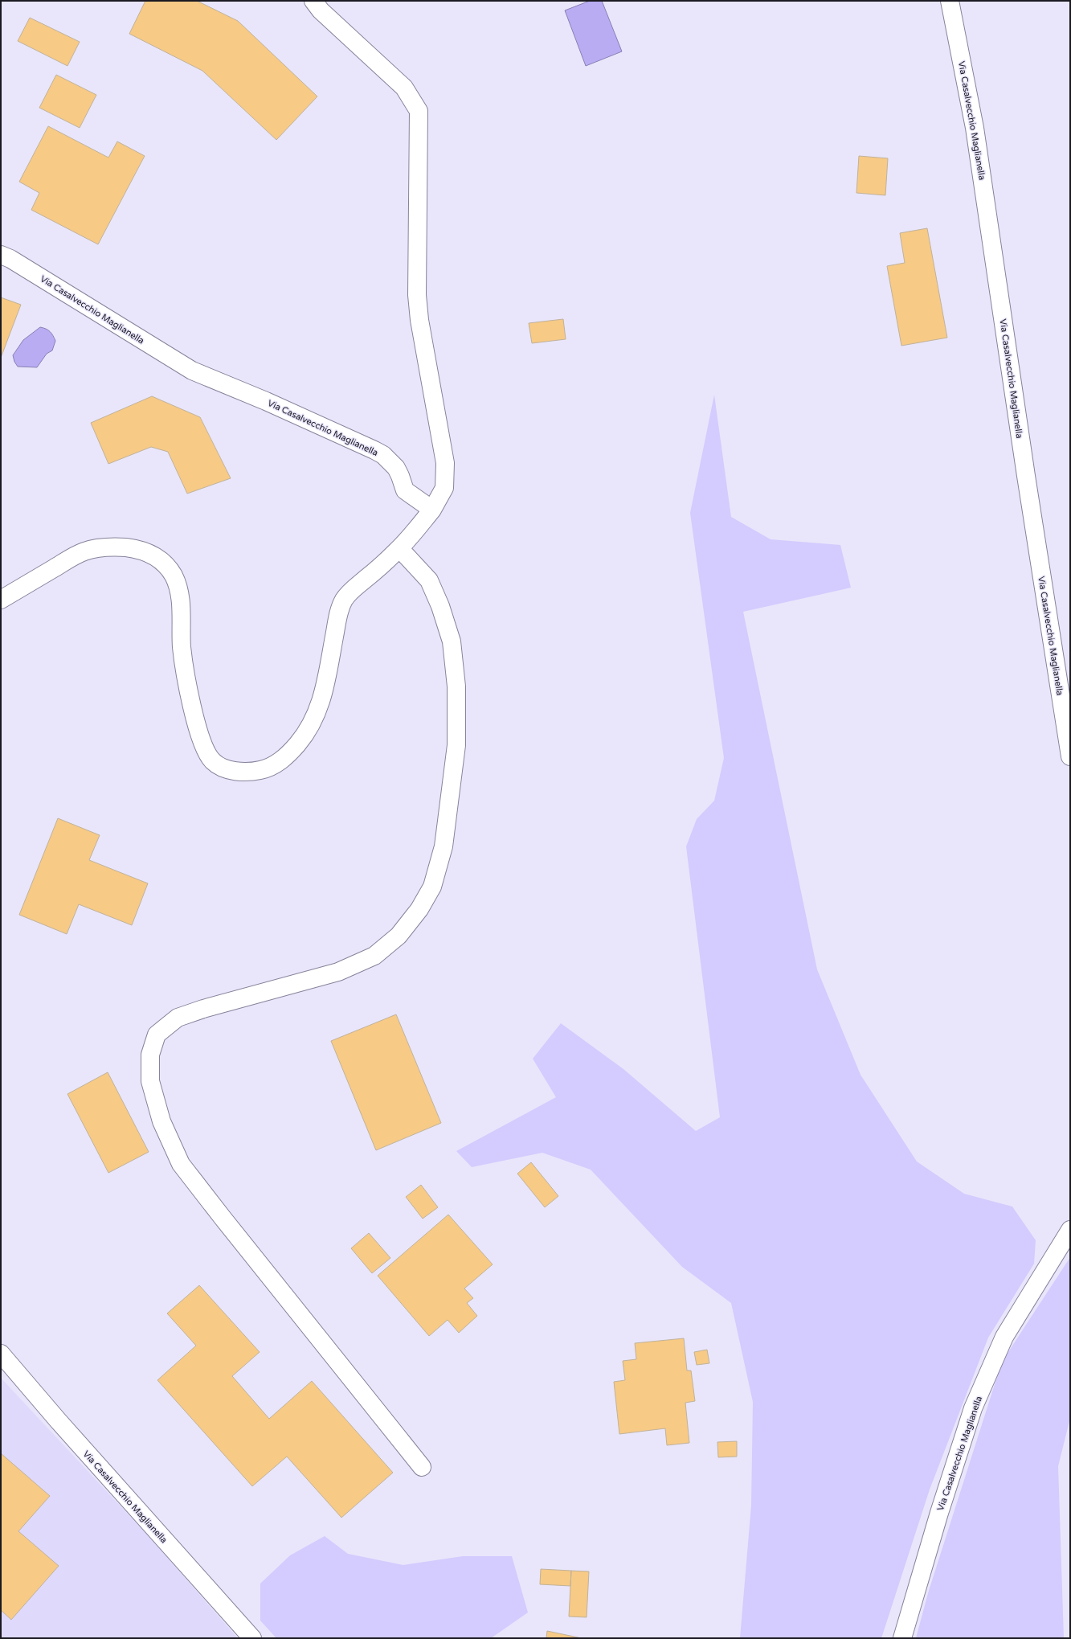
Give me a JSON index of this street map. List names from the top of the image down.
{
  "streets": {
    "street": ["Via Casalvecchio Maglianella"]
  }
}
